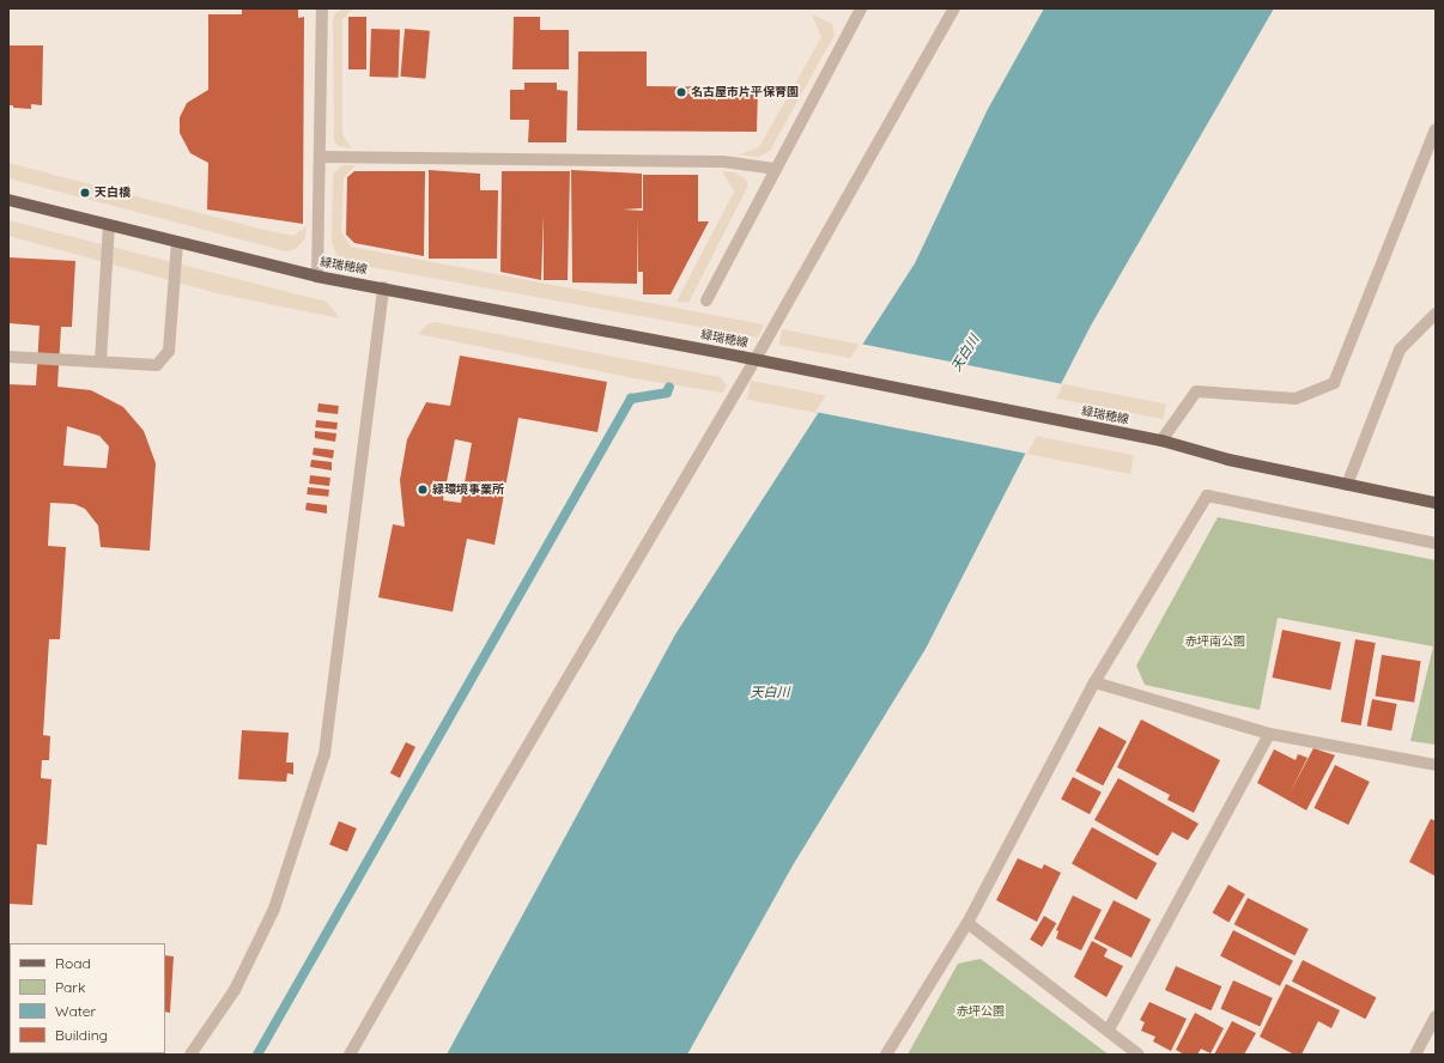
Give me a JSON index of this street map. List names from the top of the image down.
{
  "streets": {
    "main road": ["緑瑞穂線"]
  },
  "water": ["天白川"],
  "parks": ["赤坪南公園", "赤坪公園"],
  "places": ["名古屋市片平保育園", "天白橋", "緑環境事業所"],
  "legend": [
    "Road",
    "Park",
    "Water",
    "Building"
  ]
}
